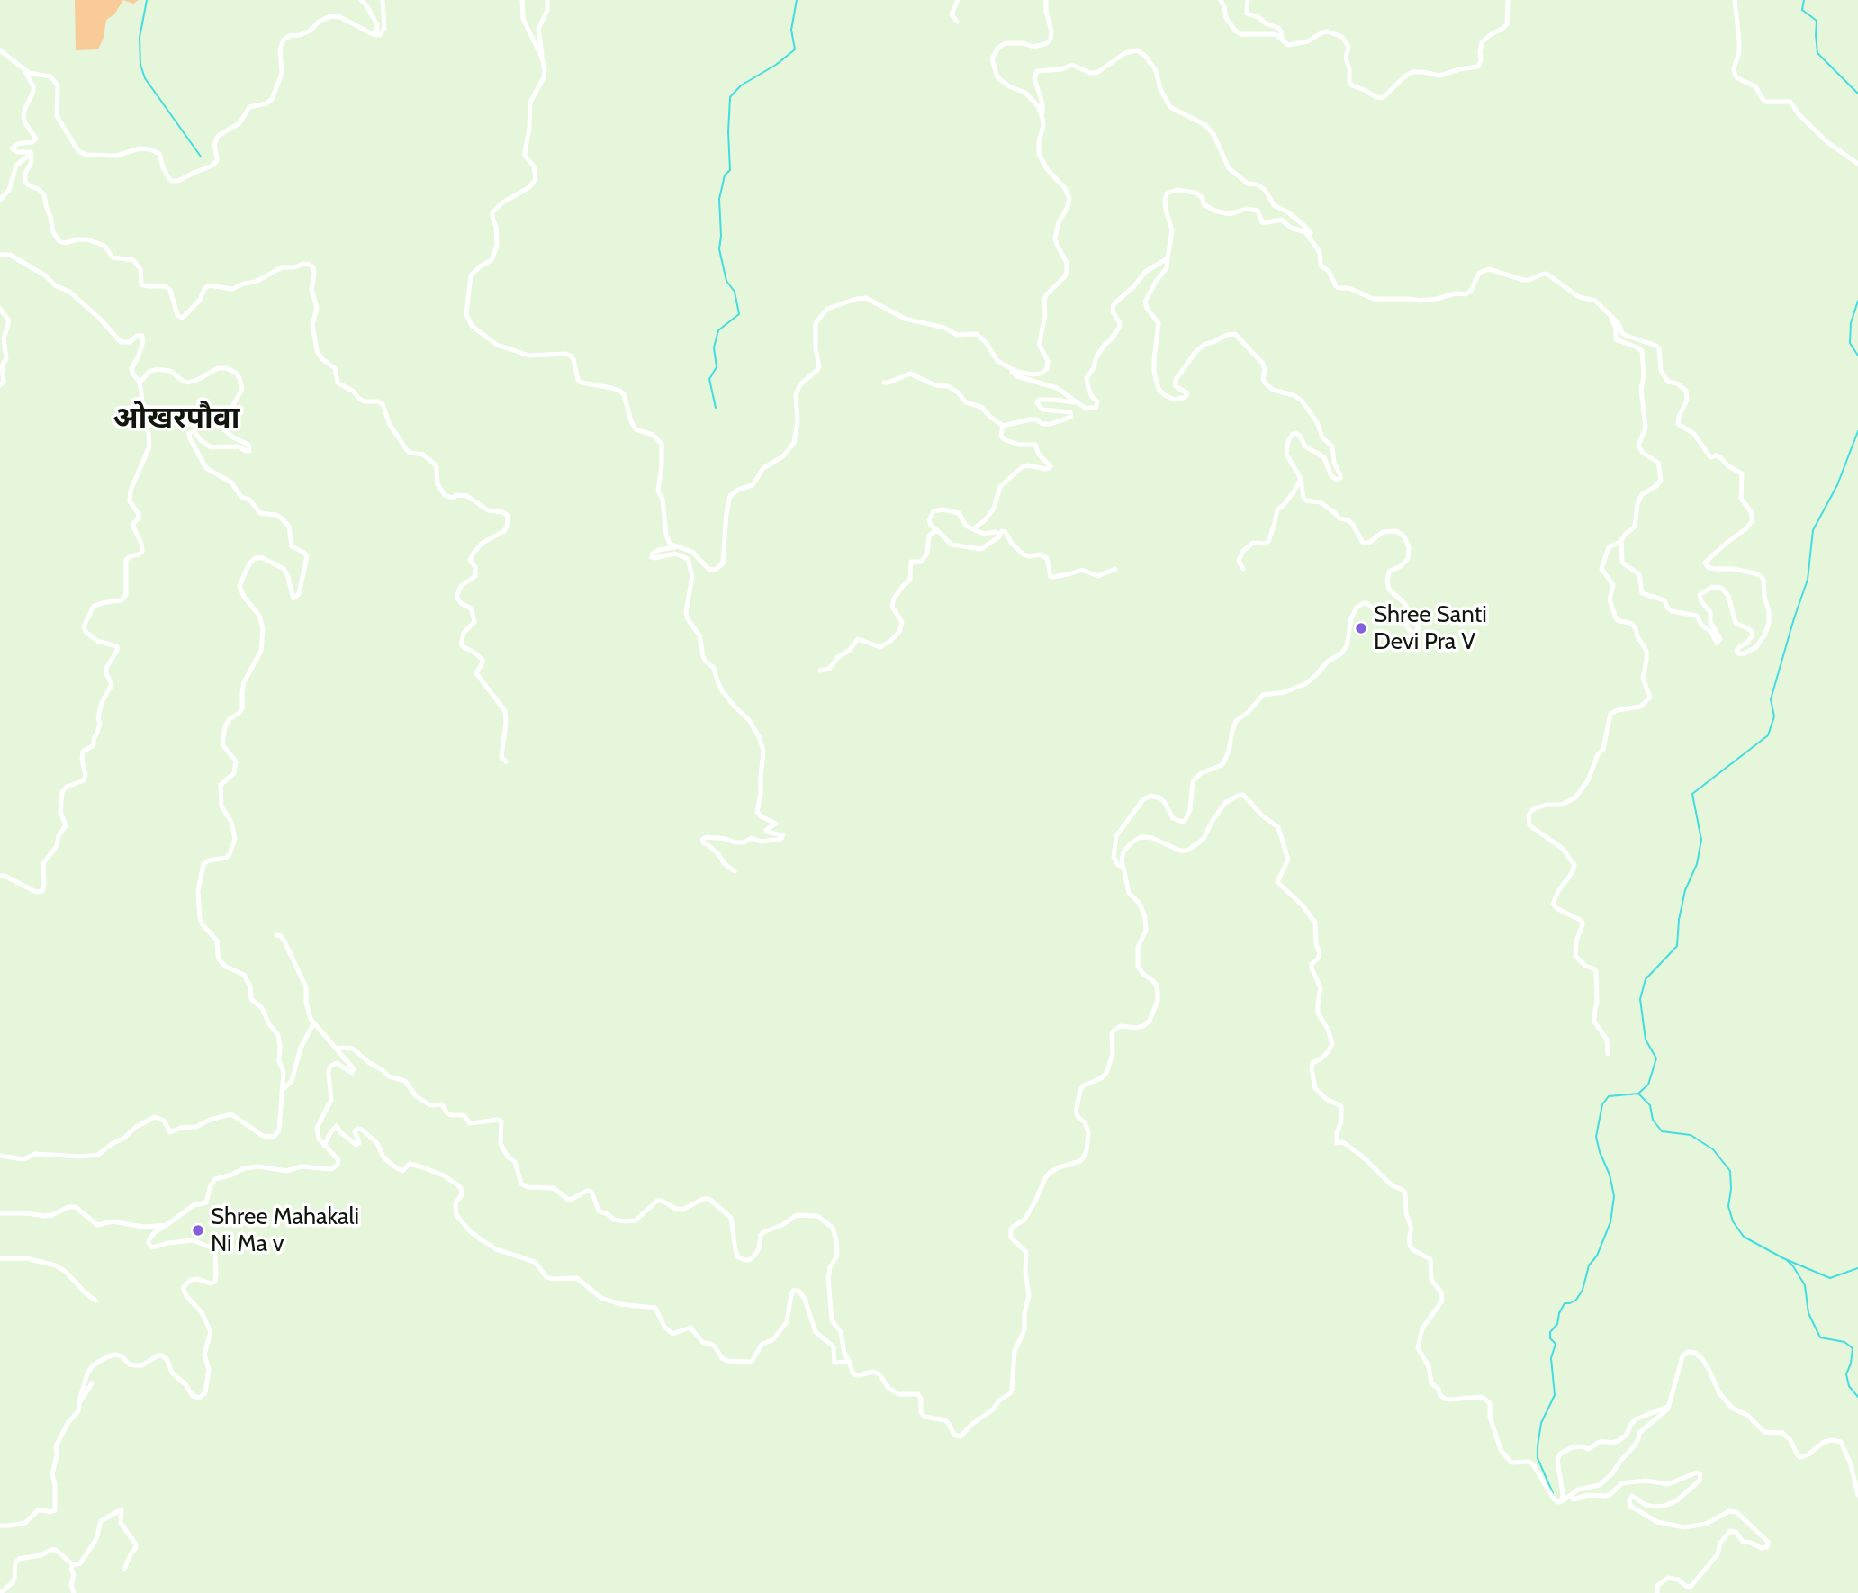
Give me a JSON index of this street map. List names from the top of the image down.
{
  "districts": ["ओखरपौवा"],
  "places": ["Shree Santi Devi Pra V", "Shree Mahakali Ni Ma v"]
}
